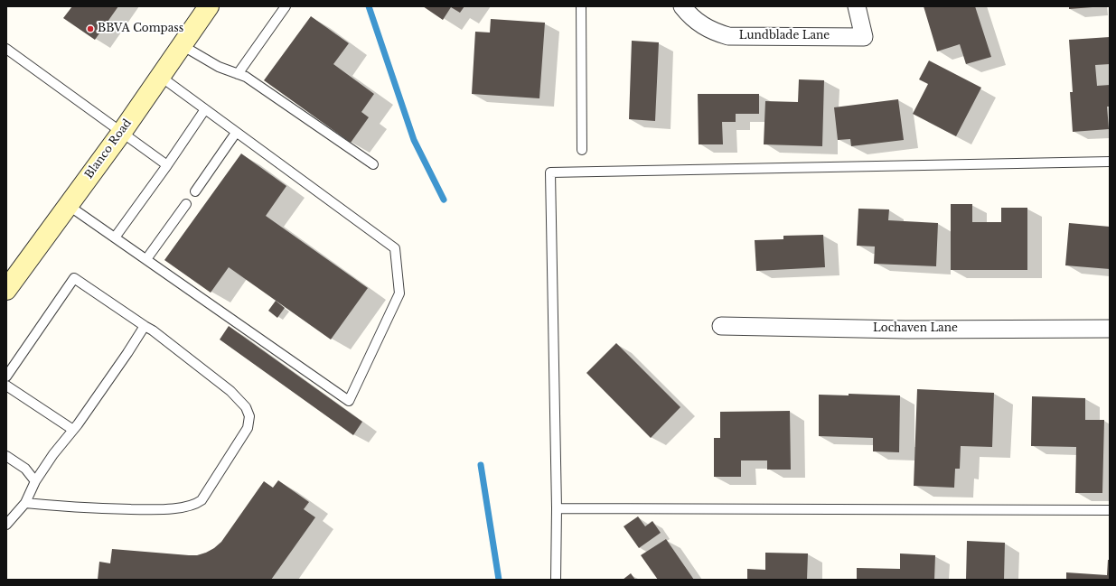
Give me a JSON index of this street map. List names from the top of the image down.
{
  "streets": {
    "main road": ["Blanco Road"],
    "street": ["Lundblade Lane", "Lochaven Lane"]
  },
  "places": ["BBVA Compass"]
}
